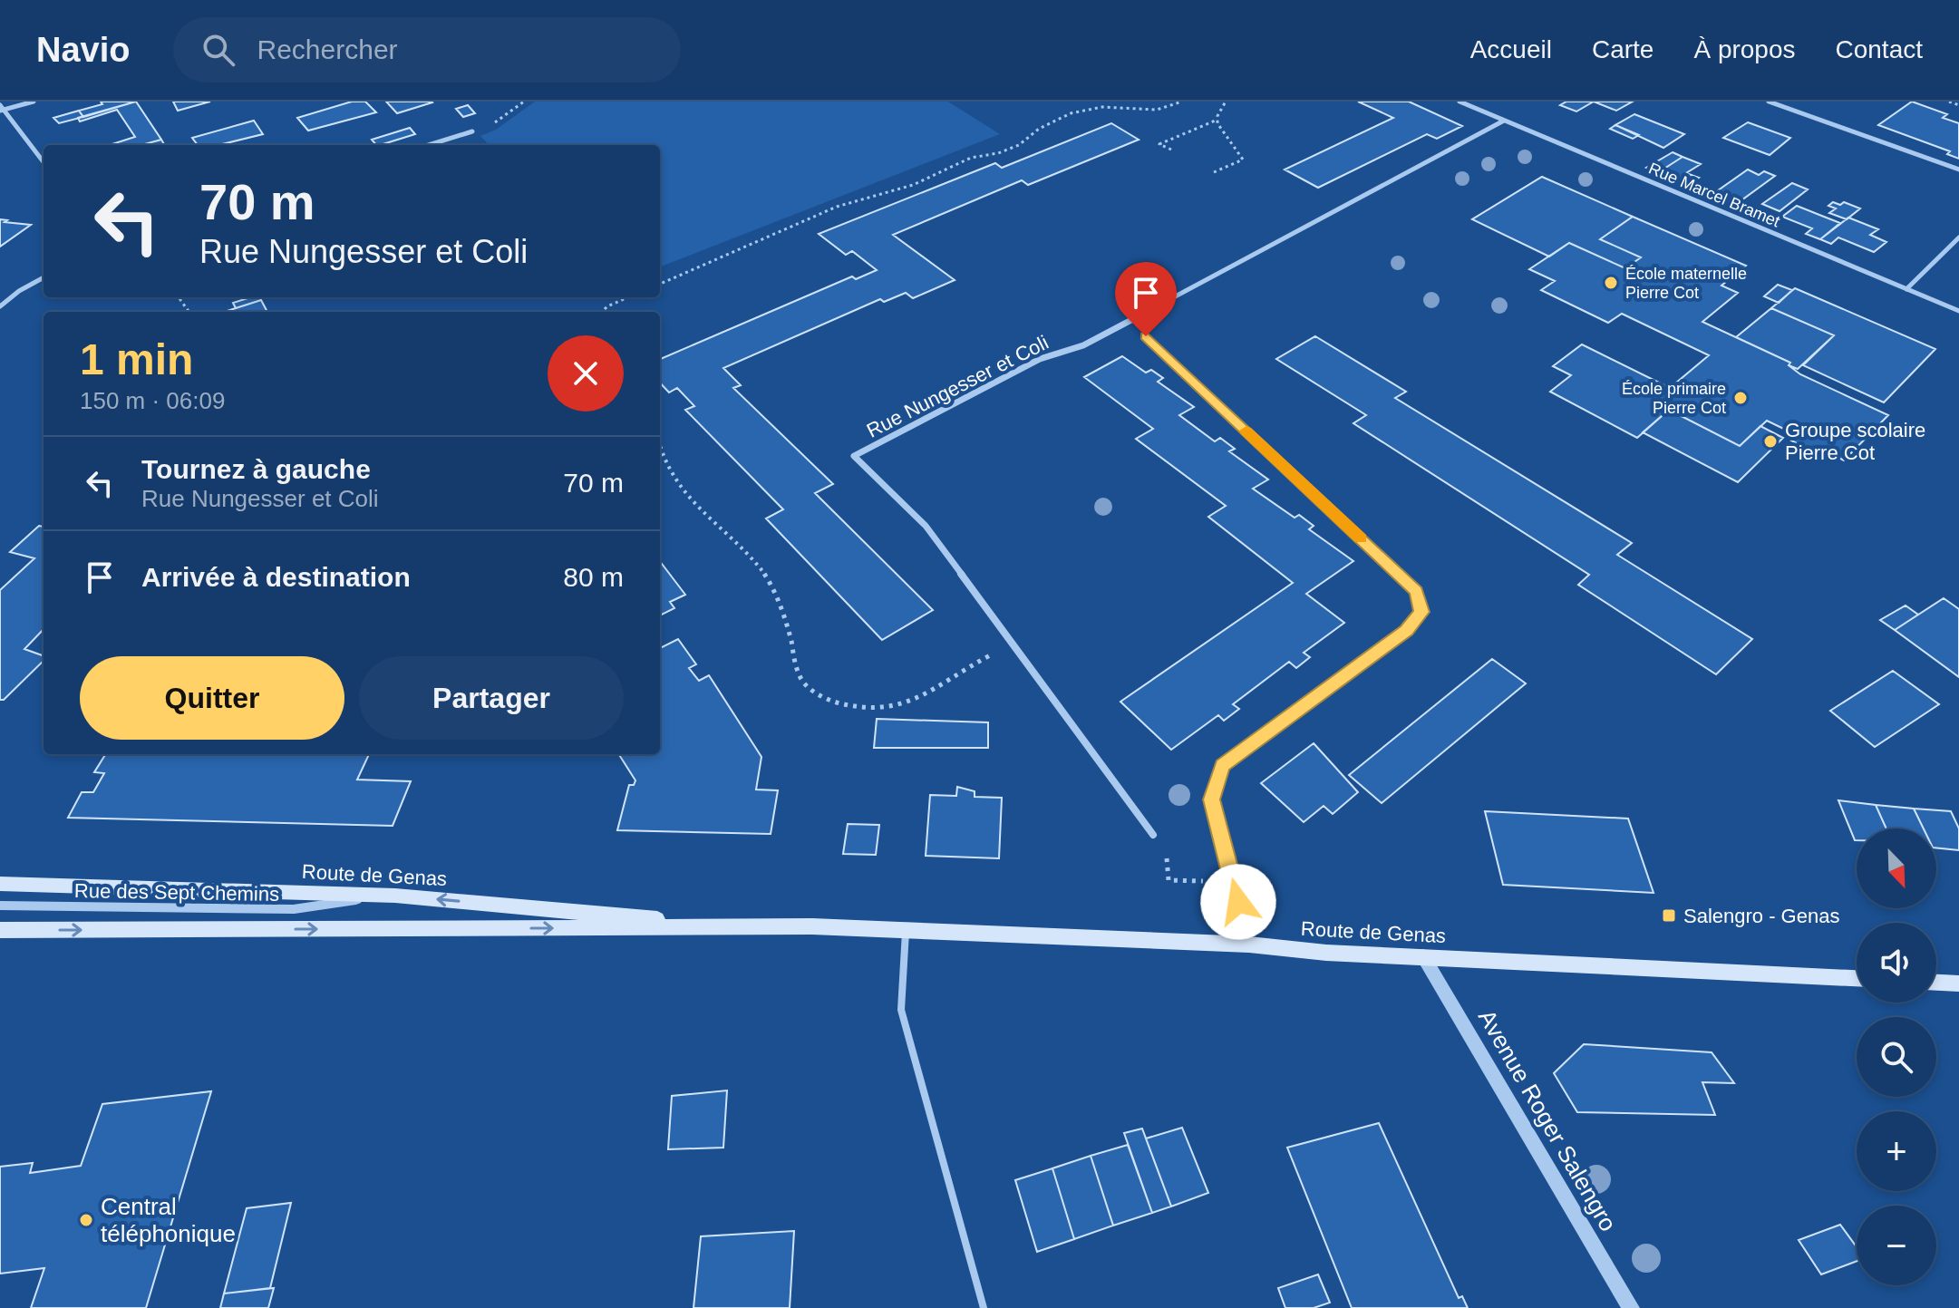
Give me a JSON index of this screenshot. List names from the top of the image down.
{
  "streets": {
    "main road": ["Route de Genas"],
    "street": [
      "Rue Marcel Bramet",
      "Rue Nungesser et Coli",
      "Rue des Sept Chemins",
      "Avenue Roger Salengro"
    ]
  },
  "crossings": [
    ["Rue Marcel Bramet", "Rue Nungesser et Coli"],
    ["Route de Genas", "Rue des Sept Chemins"],
    ["Route de Genas", "Avenue Roger Salengro"]
  ],
  "places": {
    "other": [
      "École maternelle Pierre Cot",
      "École primaire Pierre Cot",
      "Groupe scolaire Pierre Cot",
      "Central téléphonique"
    ],
    "transit": ["Salengro - Genas"]
  },
  "north": "bottom right",
  "page": {
    "header": "Navio",
    "search": "Rechercher",
    "nav": [
      "Accueil",
      "Carte",
      "À propos",
      "Contact"
    ],
    "turn": ["70 m", "Rue Nungesser et Coli"],
    "heading": ["1 min", "150 m · 06:09"],
    "list": [
      {
        "name": "Tournez à gauche",
        "note": "Rue Nungesser et Coli",
        "value": "70 m"
      },
      {
        "name": "Arrivée à destination",
        "value": "80 m"
      }
    ],
    "buttons": ["Quitter", "Partager"],
    "map_buttons": ["+", "−"]
  }
}
